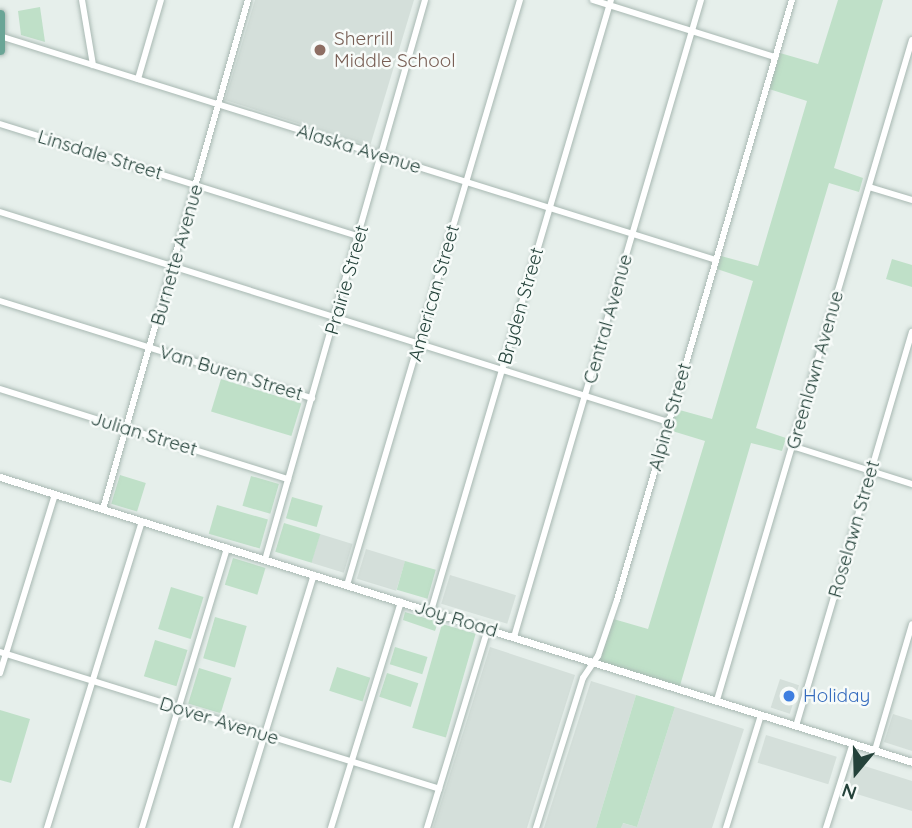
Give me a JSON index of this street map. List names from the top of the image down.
{
  "streets": {
    "street": [
      "Alaska Avenue",
      "Linsdale Street",
      "Burnette Avenue",
      "Prairie Street",
      "American Street",
      "Bryden Street",
      "Central Avenue",
      "Greenlawn Avenue",
      "Van Buren Street",
      "Alpine Street",
      "Julian Street",
      "Roselawn Street",
      "Joy Road",
      "Dover Avenue"
    ]
  },
  "crossings": [
    ["Alaska Avenue", "Burnette Avenue"],
    ["Alaska Avenue", "Prairie Street"],
    ["Alaska Avenue", "American Street"],
    ["Alaska Avenue", "Bryden Street"],
    ["Alaska Avenue", "Central Avenue"],
    ["Alaska Avenue", "Alpine Street"],
    ["Linsdale Street", "Burnette Avenue"],
    ["Linsdale Street", "Prairie Street"],
    ["Burnette Avenue", "Van Buren Street"],
    ["Burnette Avenue", "Julian Street"],
    ["Burnette Avenue", "Joy Road"],
    ["Prairie Street", "Van Buren Street"],
    ["Prairie Street", "Julian Street"],
    ["Prairie Street", "Joy Road"],
    ["American Street", "Joy Road"],
    ["Bryden Street", "Joy Road"],
    ["Central Avenue", "Joy Road"],
    ["Greenlawn Avenue", "Joy Road"],
    ["Alpine Street", "Joy Road"],
    ["Roselawn Street", "Joy Road"]
  ],
  "places": ["Sherrill Middle School", "Holiday"],
  "north": "bottom"
}
